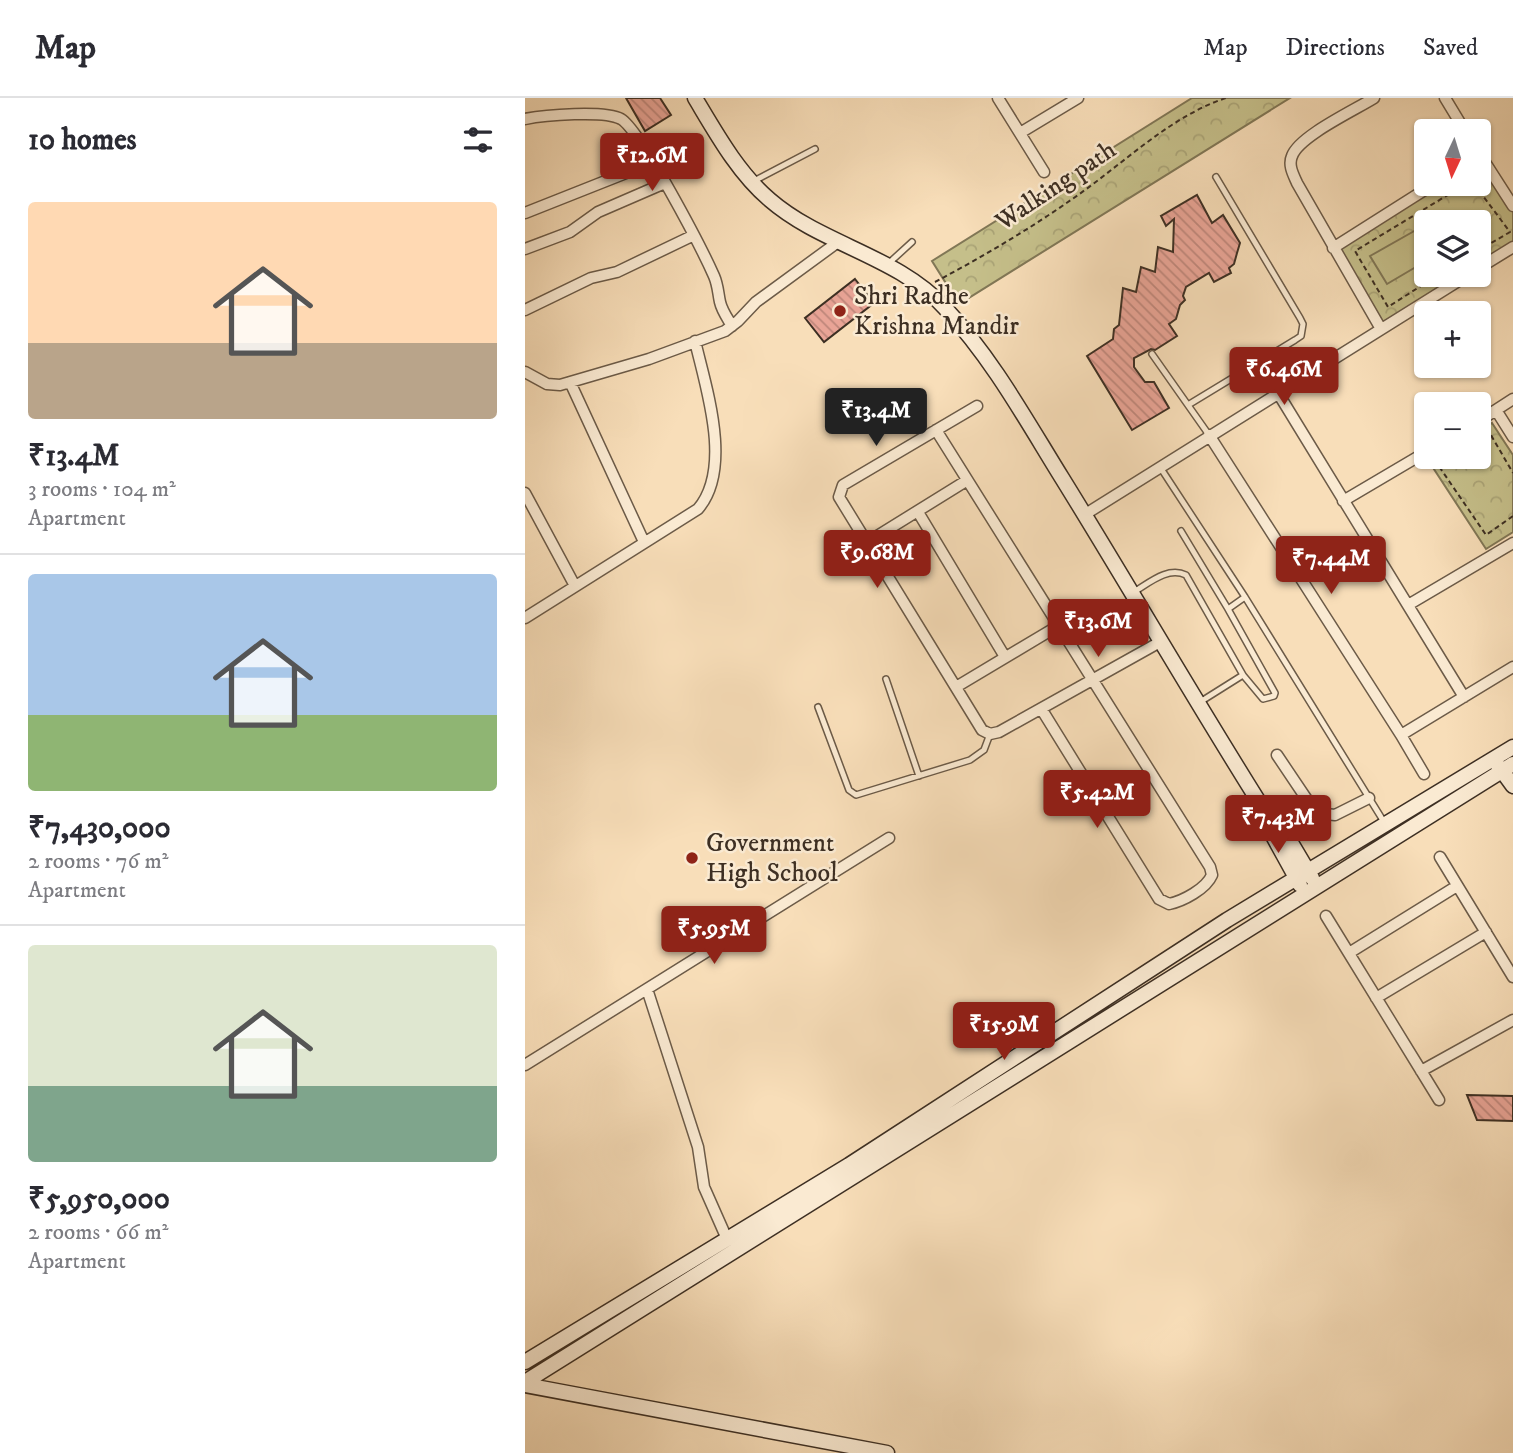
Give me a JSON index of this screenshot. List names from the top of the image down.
{
  "streets": {
    "path": ["Walking path"]
  },
  "places": ["Shri Radhe Krishna Mandir", "Government High School"],
  "north": "bottom",
  "page": {
    "header": "Map",
    "nav": ["Map", "Directions", "Saved"],
    "heading": "10 homes",
    "map_buttons": ["+", "−"],
    "price": [
      "₹12.6M",
      "₹6.46M",
      "₹13.4M",
      "₹9.68M",
      "₹7.44M",
      "₹13.6M",
      "₹5.42M",
      "₹7.43M",
      "₹5.95M",
      "₹15.9M"
    ],
    "list": [
      {
        "name": "₹13.4M",
        "note": "3 rooms · 104 m² · Apartment"
      },
      {
        "name": "₹7,430,000",
        "note": "2 rooms · 76 m² · Apartment"
      },
      {
        "name": "₹5,950,000",
        "note": "2 rooms · 66 m² · Apartment"
      }
    ]
  }
}
